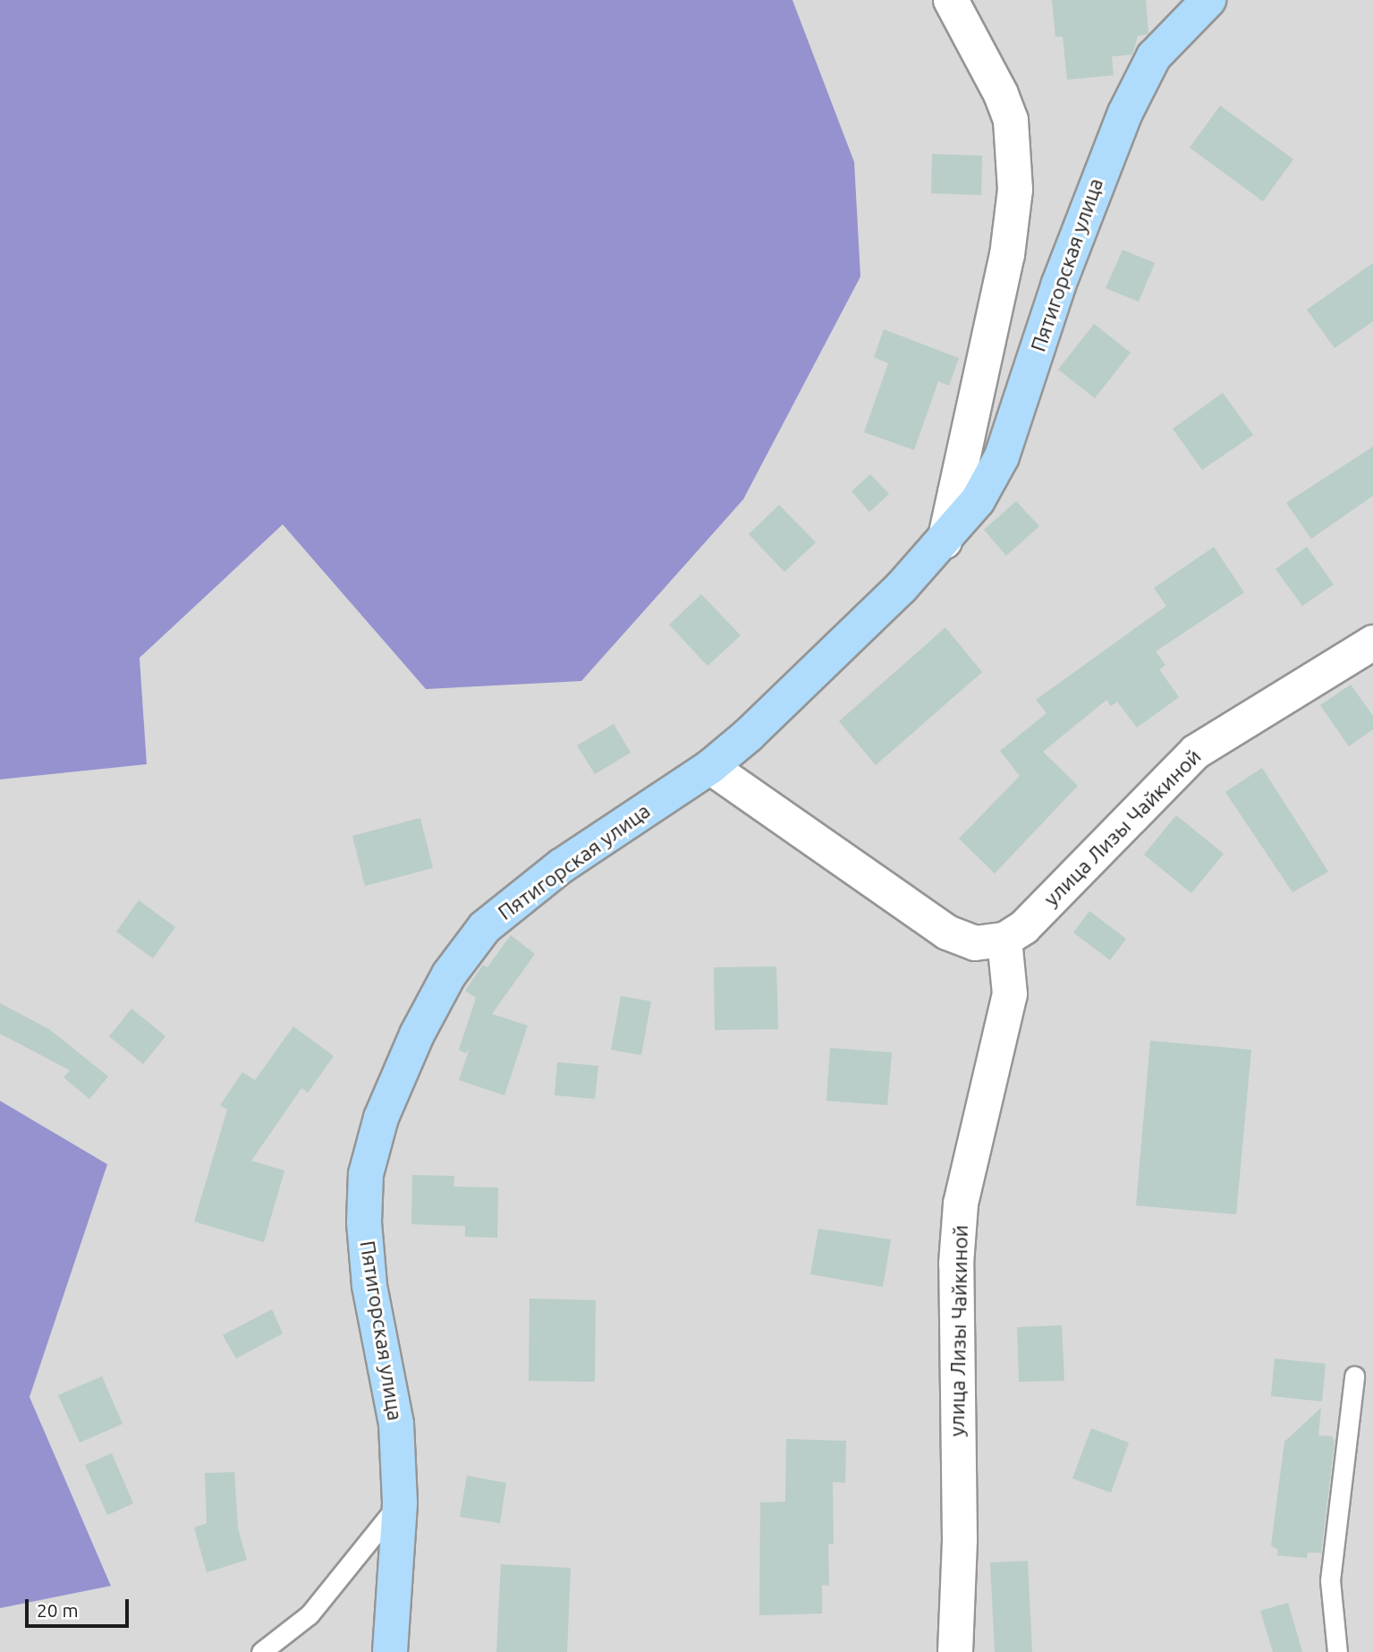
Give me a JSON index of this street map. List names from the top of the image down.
{
  "streets": {
    "street": ["Пятигорская улица", "улица Лизы Чайкиной"]
  },
  "scale_bar": "20 m"
}
